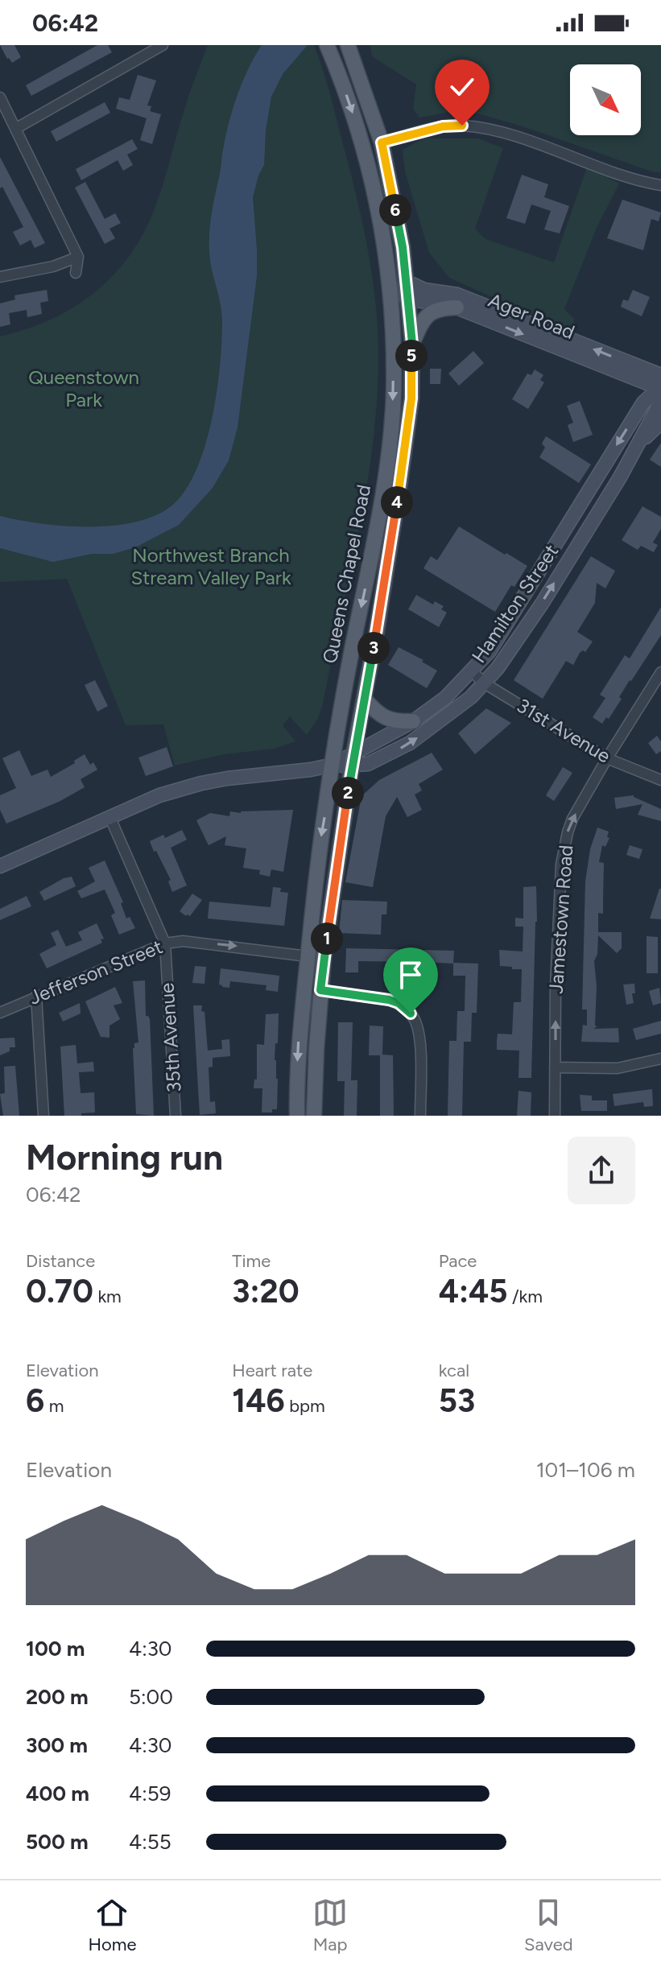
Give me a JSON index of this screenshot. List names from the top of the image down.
{
  "streets": {
    "main road": ["Ager Road", "Queens Chapel Road", "Hamilton Street"],
    "street": [
      "31st Avenue",
      "Jamestown Road",
      "Jefferson Street",
      "35th Avenue"
    ]
  },
  "crossings": [
    ["Ager Road", "Queens Chapel Road"],
    ["Ager Road", "Hamilton Street"],
    ["Queens Chapel Road", "Hamilton Street"],
    ["Queens Chapel Road", "Jefferson Street"],
    ["Hamilton Street", "31st Avenue"],
    ["Hamilton Street", "35th Avenue"],
    ["31st Avenue", "Jamestown Road"],
    ["Jefferson Street", "35th Avenue"]
  ],
  "one_way": ["Jamestown Road", "Jefferson Street"],
  "parks": ["Queenstown Park", "Northwest Branch Stream Valley Park"],
  "north": "bottom right",
  "page": {
    "status": "06:42",
    "pins": [
      "6",
      "5",
      "4",
      "3",
      "2",
      "1"
    ],
    "heading": ["Morning run", "06:42"],
    "stats": [
      ["Distance", "0.70 km"],
      ["Time", "3:20"],
      ["Pace", "4:45 /km"],
      ["Elevation", "6 m"],
      ["Heart rate", "146 bpm"],
      ["kcal", "53"]
    ],
    "chart": ["Elevation", "101–106 m"],
    "list": [
      {
        "name": "100 m",
        "note": "4:30"
      },
      {
        "name": "200 m",
        "note": "5:00"
      },
      {
        "name": "300 m",
        "note": "4:30"
      },
      {
        "name": "400 m",
        "note": "4:59"
      },
      {
        "name": "500 m",
        "note": "4:55"
      }
    ],
    "tabs": ["Home", "Map", "Saved"]
  }
}
